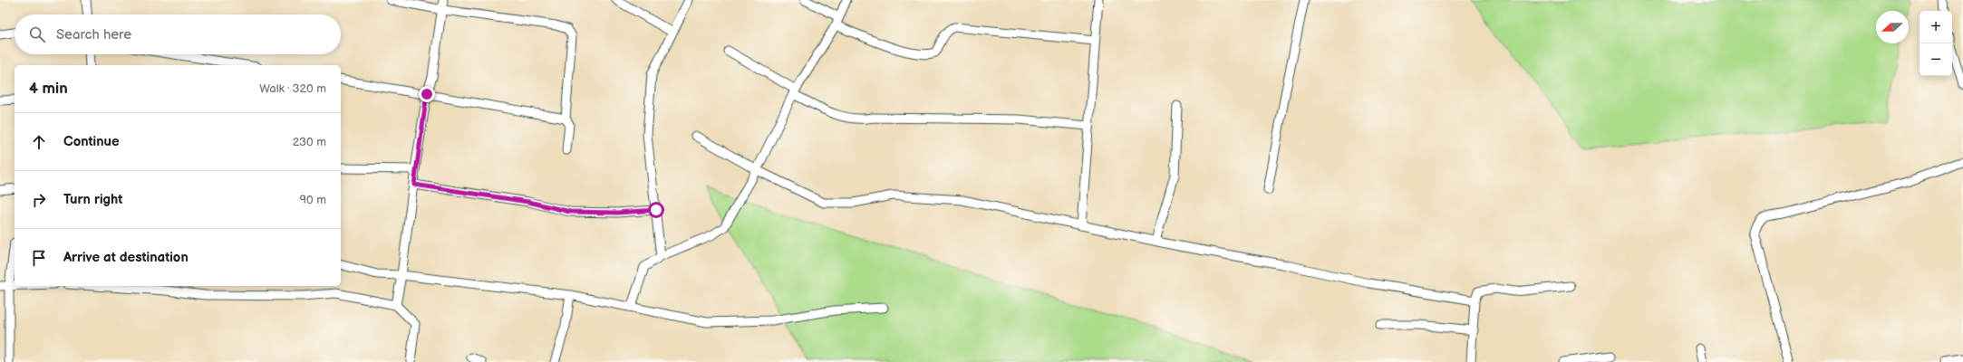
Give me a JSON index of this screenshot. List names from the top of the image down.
{
  "north": "left",
  "page": {
    "map_buttons": ["+", "−"],
    "search": "Search here",
    "heading": ["4 min", "Walk · 320 m"],
    "list": [
      ["Continue", "230 m"],
      ["Turn right", "90 m"],
      "Arrive at destination"
    ]
  }
}
